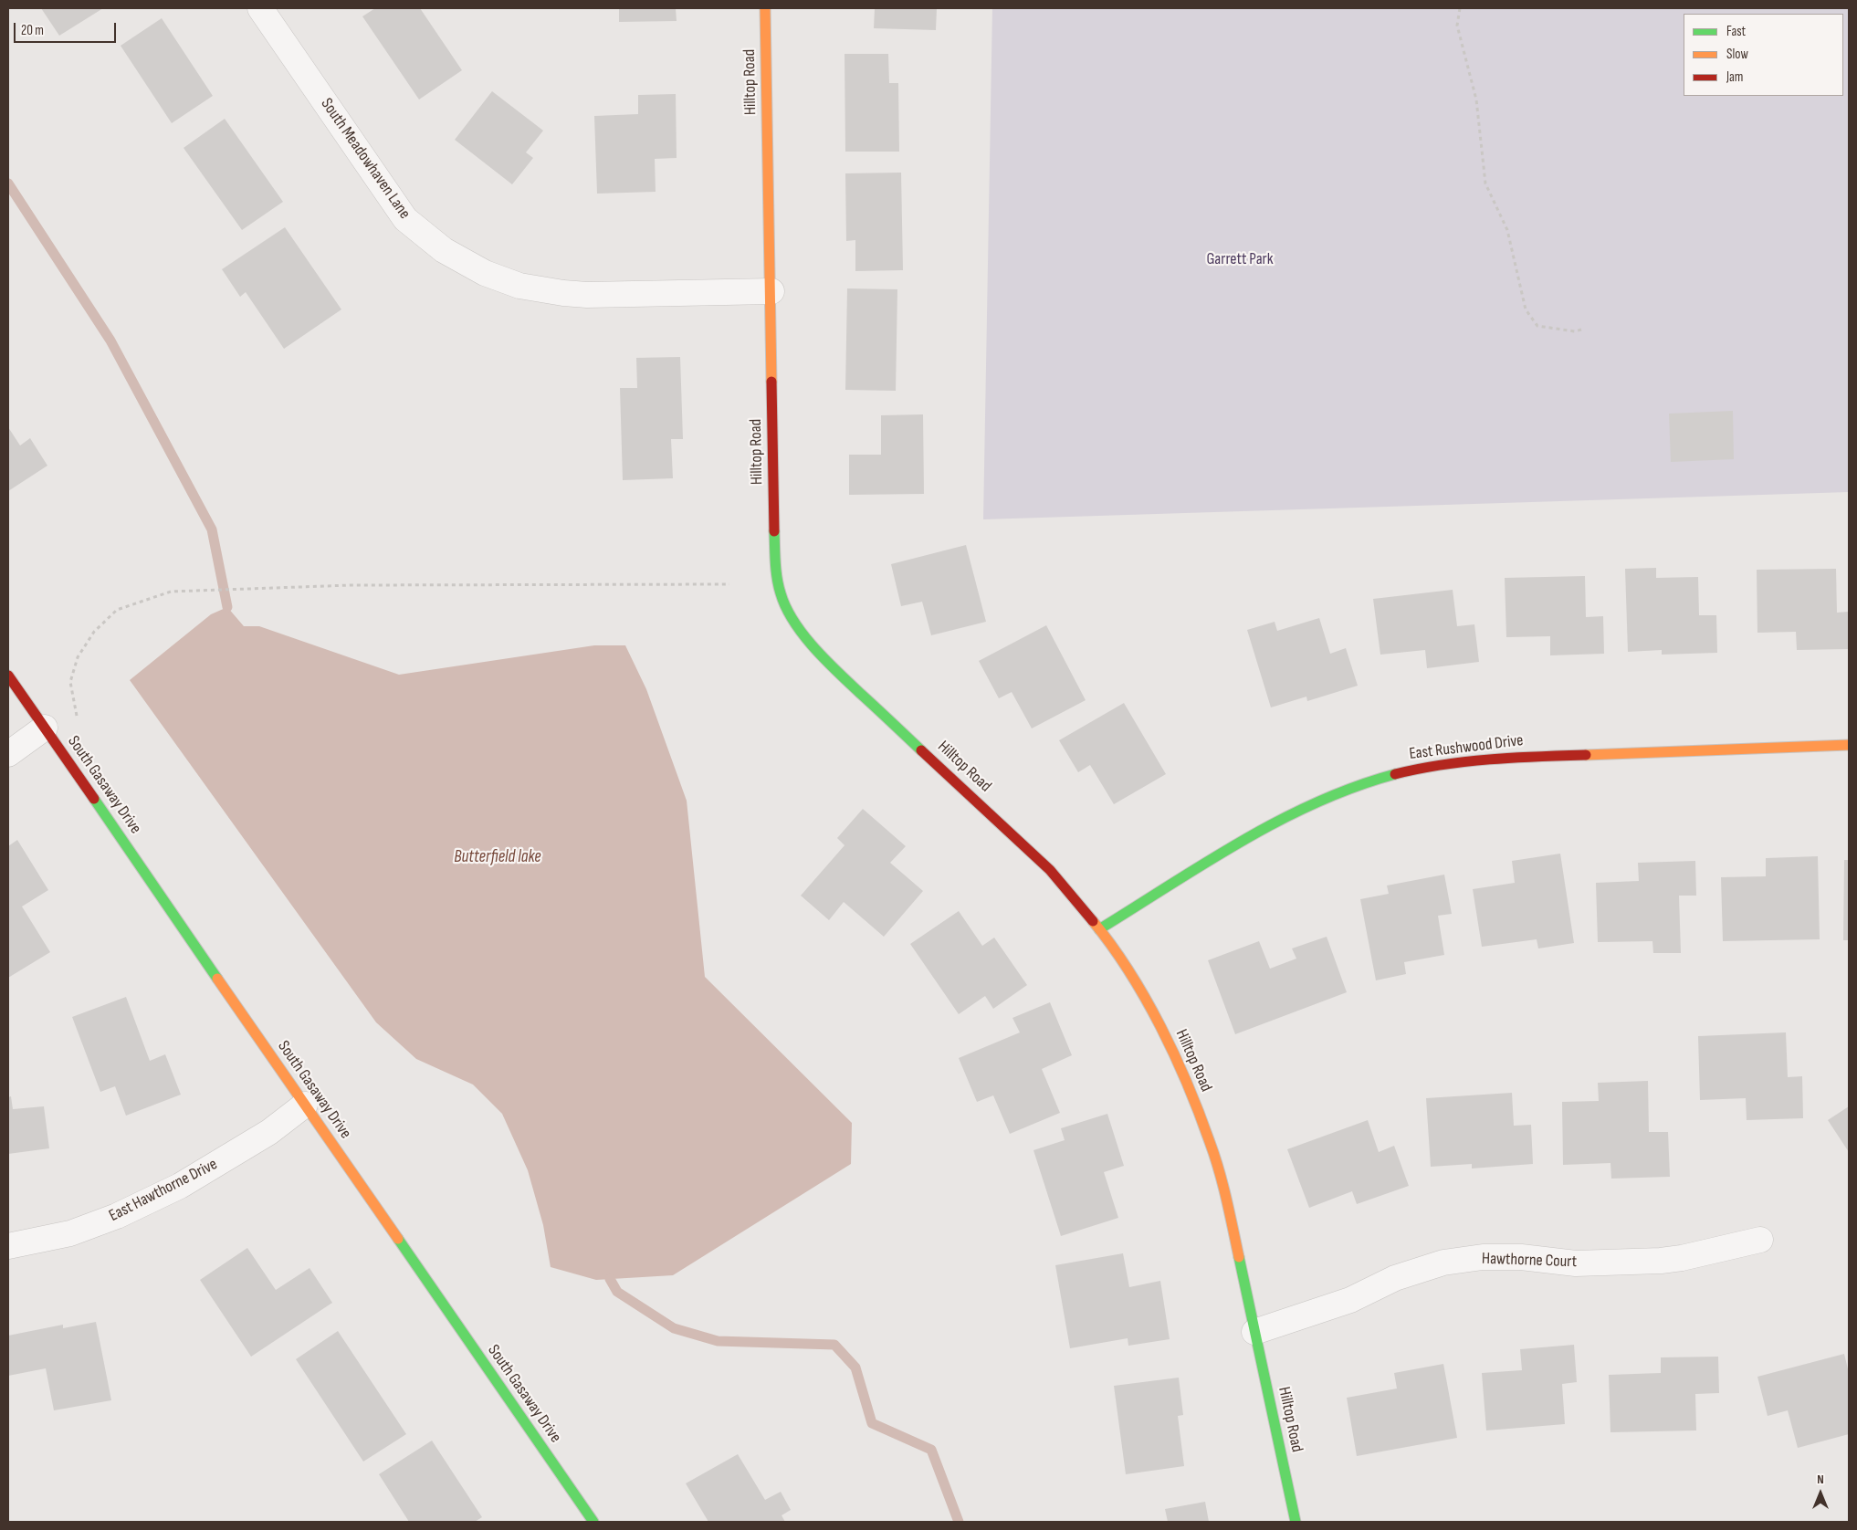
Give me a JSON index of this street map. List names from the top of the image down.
{
  "streets": {
    "street": [
      "Hilltop Road",
      "South Meadowhaven Lane",
      "East Rushwood Drive",
      "South Gasaway Drive",
      "East Hawthorne Drive",
      "Hawthorne Court"
    ]
  },
  "crossings": [
    ["Hilltop Road", "South Meadowhaven Lane"],
    ["Hilltop Road", "East Rushwood Drive"],
    ["Hilltop Road", "Hawthorne Court"],
    ["South Gasaway Drive", "East Hawthorne Drive"]
  ],
  "water": ["Butterfield lake"],
  "parks": ["Garrett Park"],
  "legend": ["Fast", "Slow", "Jam"],
  "scale_bar": "20 m",
  "north": "top"
}
